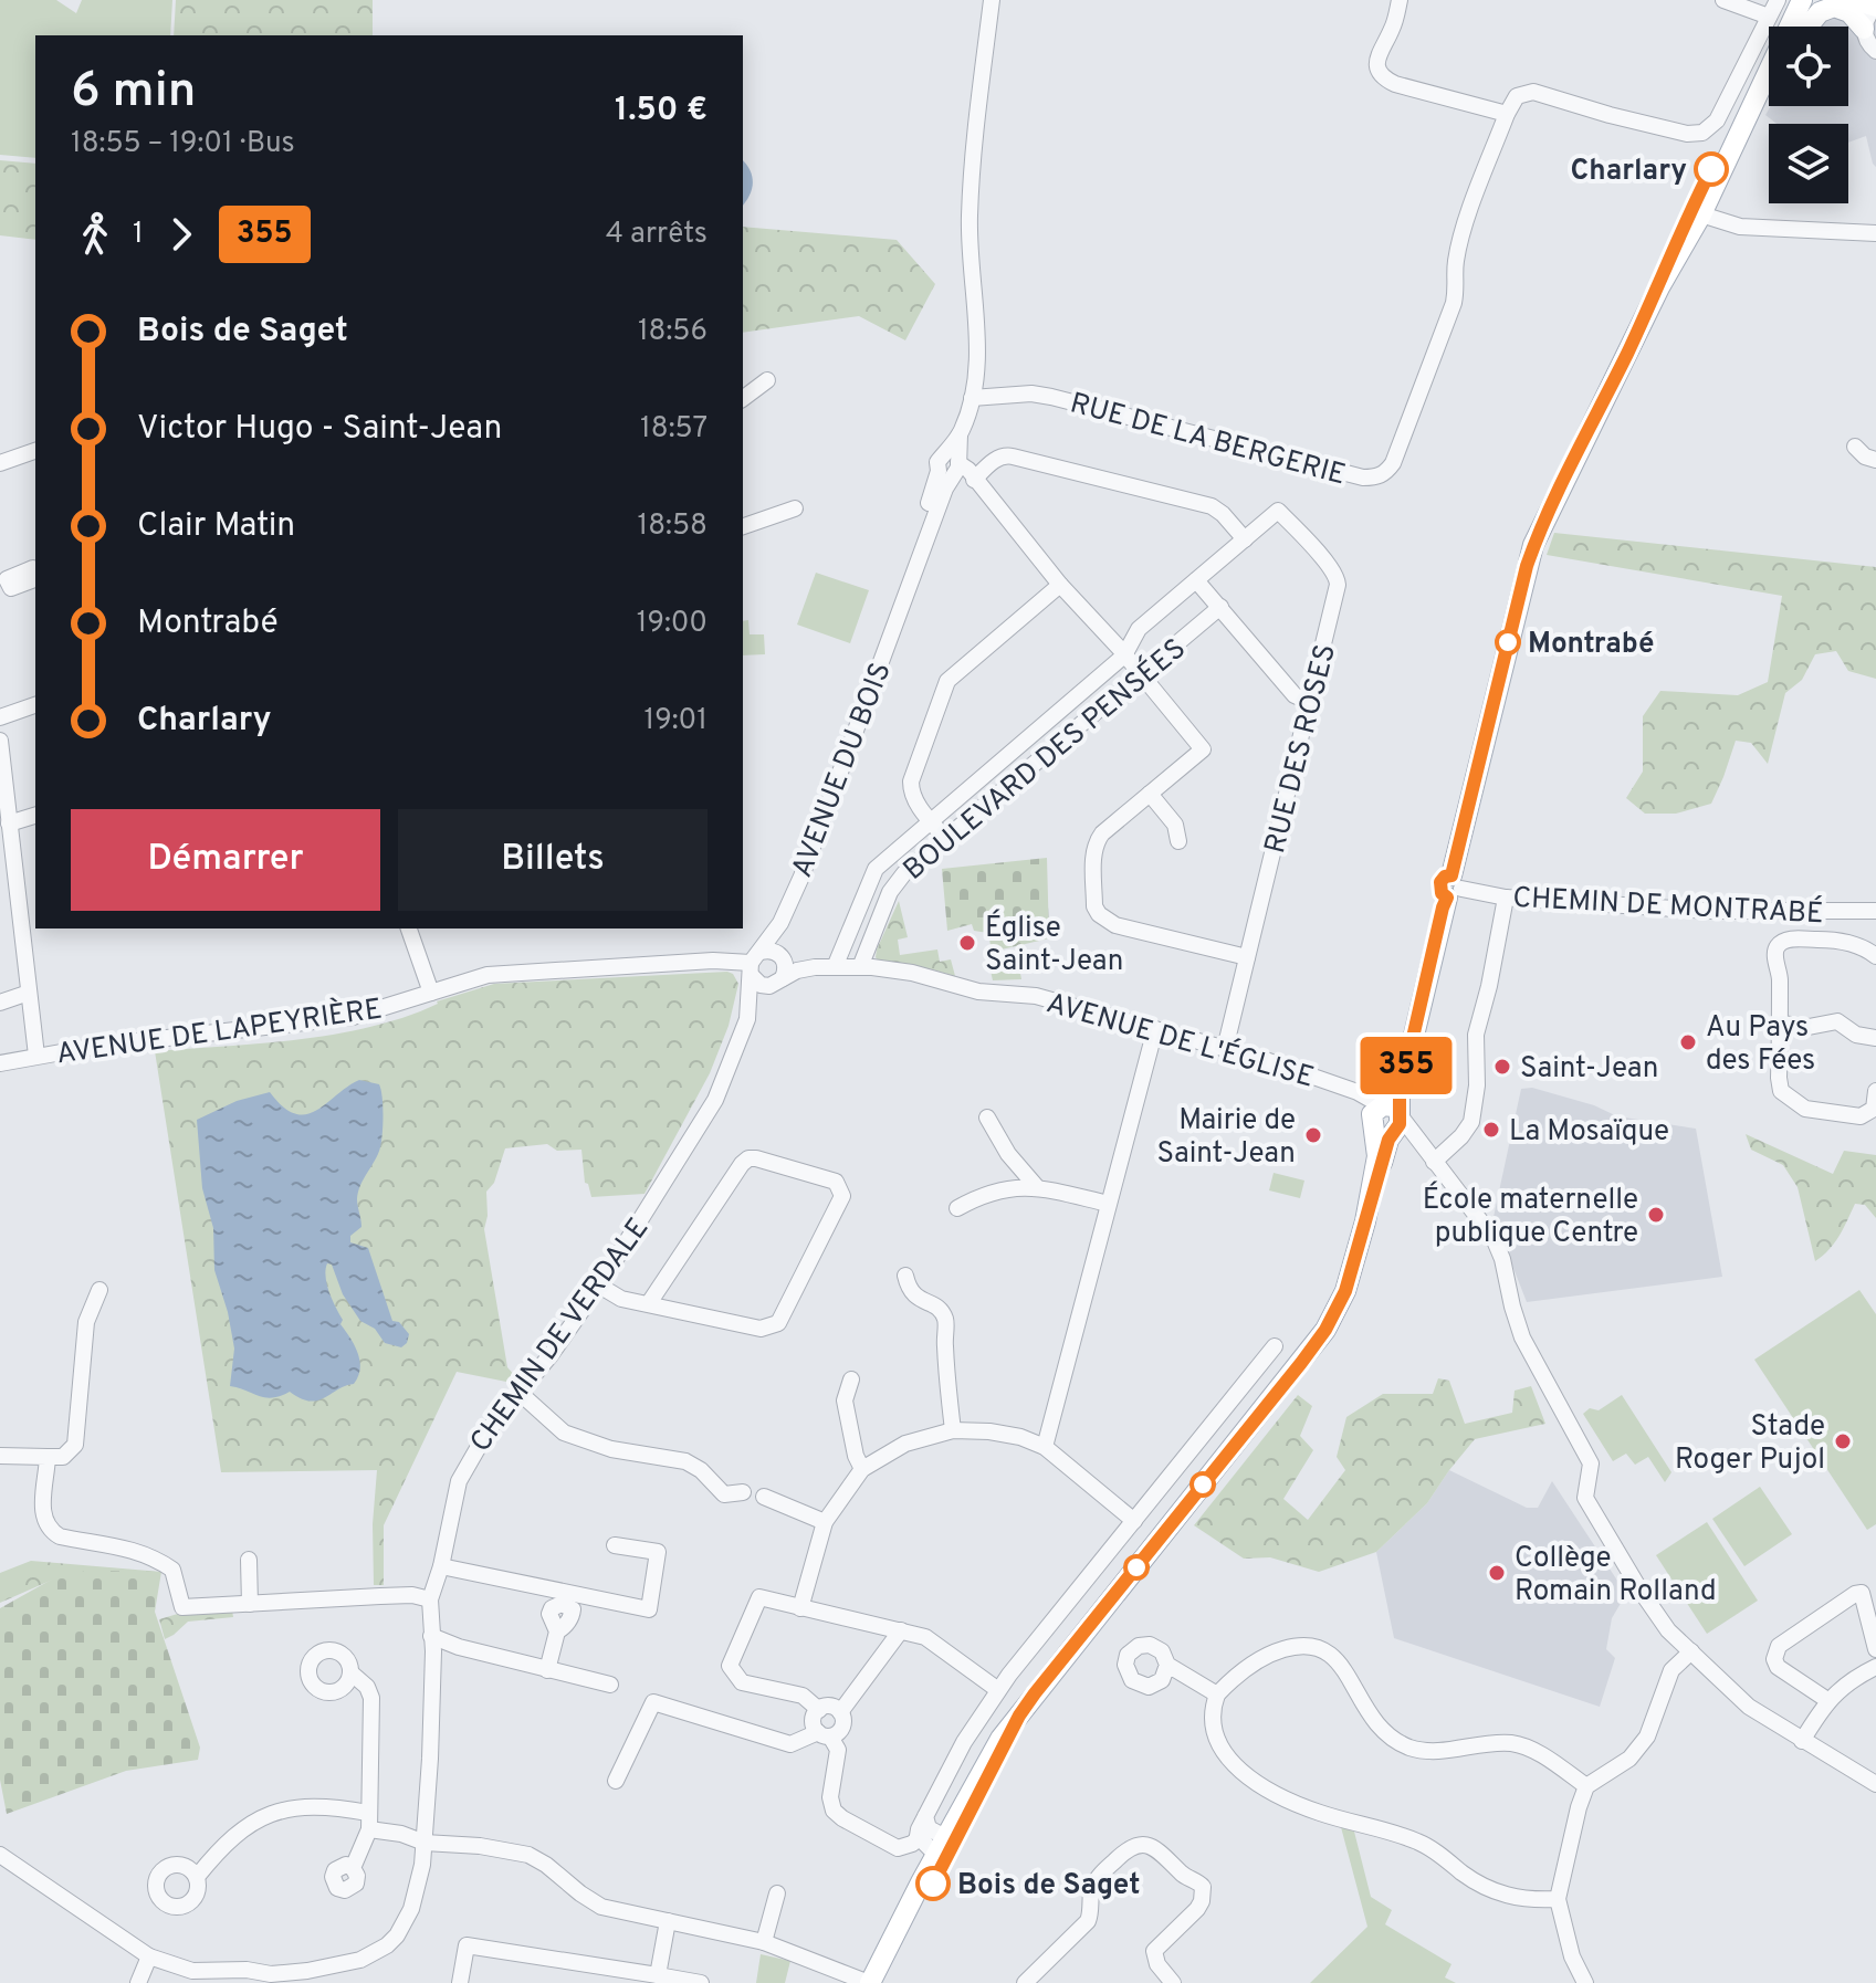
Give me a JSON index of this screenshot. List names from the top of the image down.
{
  "streets": {
    "street": [
      "RUE DE LA BERGERIE",
      "RUE DES ROSES",
      "BOULEVARD DES PENSÉES",
      "AVENUE DU BOIS",
      "CHEMIN DE MONTRABÉ",
      "AVENUE DE LAPEYRIÈRE",
      "AVENUE DE L'ÉGLISE",
      "CHEMIN DE VERDALE"
    ]
  },
  "crossings": [
    ["RUE DE LA BERGERIE", "AVENUE DU BOIS"],
    ["RUE DES ROSES", "BOULEVARD DES PENSÉES"],
    ["RUE DES ROSES", "AVENUE DE L'ÉGLISE"],
    ["BOULEVARD DES PENSÉES", "AVENUE DE L'ÉGLISE"],
    ["AVENUE DU BOIS", "AVENUE DE LAPEYRIÈRE"],
    ["AVENUE DU BOIS", "AVENUE DE L'ÉGLISE"],
    ["AVENUE DU BOIS", "CHEMIN DE VERDALE"],
    ["AVENUE DE LAPEYRIÈRE", "AVENUE DE L'ÉGLISE"],
    ["AVENUE DE LAPEYRIÈRE", "CHEMIN DE VERDALE"],
    ["AVENUE DE L'ÉGLISE", "CHEMIN DE VERDALE"]
  ],
  "places": [
    "Charlary",
    "Montrabé",
    "Église Saint-Jean",
    "Au Pays des Fées",
    "Saint-Jean",
    "La Mosaïque",
    "Mairie de Saint-Jean",
    "École maternelle publique Centre",
    "Stade Roger Pujol",
    "Collège Romain Rolland",
    "Bois de Saget"
  ],
  "lines": ["bus line 355"],
  "page": {
    "on_map": "355",
    "heading": ["6 min", "18:55 – 19:01 · Bus", "1.50 €"],
    "legs": ["1", "355", "4 arrêts"],
    "list": [
      {
        "name": "Bois de Saget",
        "value": "18:56"
      },
      {
        "name": "Victor Hugo - Saint-Jean",
        "value": "18:57"
      },
      {
        "name": "Clair Matin",
        "value": "18:58"
      },
      {
        "name": "Montrabé",
        "value": "19:00"
      },
      {
        "name": "Charlary",
        "value": "19:01"
      }
    ],
    "buttons": ["Démarrer", "Billets"]
  }
}
